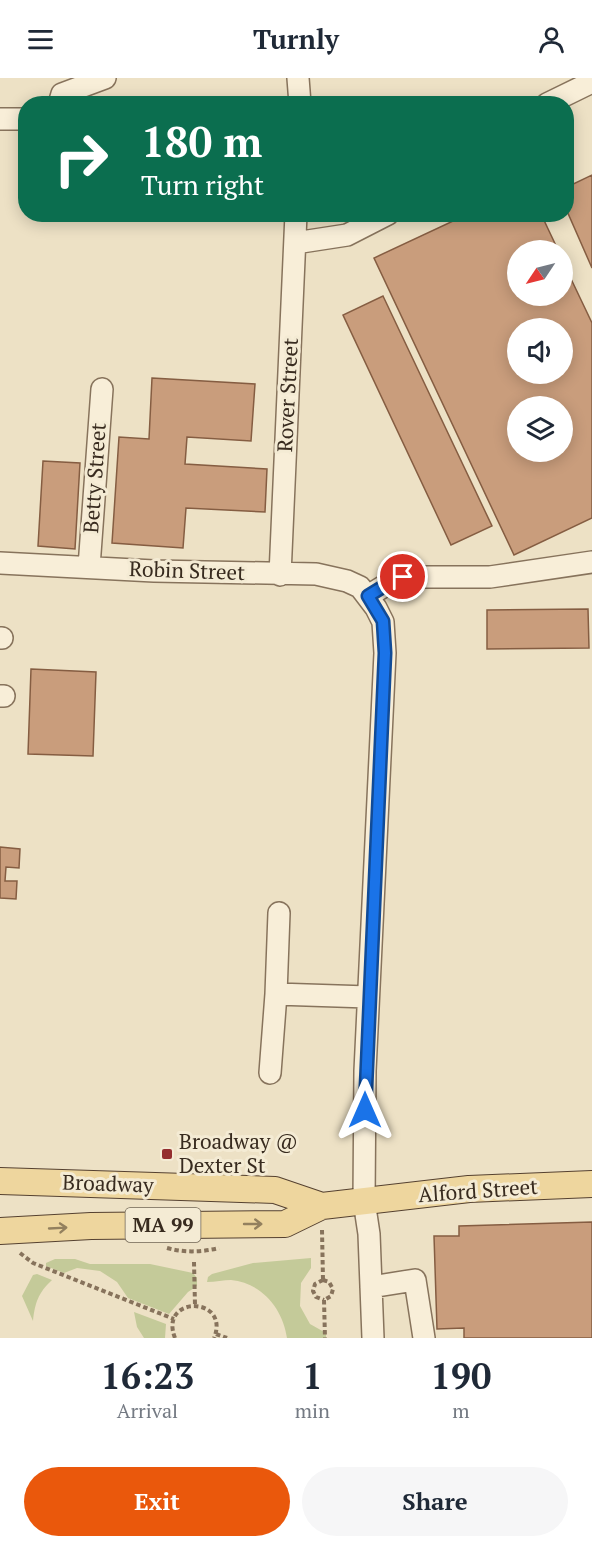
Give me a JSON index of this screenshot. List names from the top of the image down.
{
  "streets": {
    "main road": ["Broadway", "Alford Street", "MA 99"],
    "street": ["Rover Street", "Betty Street", "Robin Street"]
  },
  "crossings": [
    ["Rover Street", "Robin Street"],
    ["Betty Street", "Robin Street"],
    ["Broadway", "Alford Street"]
  ],
  "places": {
    "transit": ["Broadway @ Dexter St"]
  },
  "north": "bottom left",
  "page": {
    "header": "Turnly",
    "turn": ["180 m", "Turn right"],
    "eta": [
      "16:23",
      "Arrival",
      "1",
      "min",
      "190",
      "m"
    ],
    "buttons": ["Exit", "Share"]
  }
}
